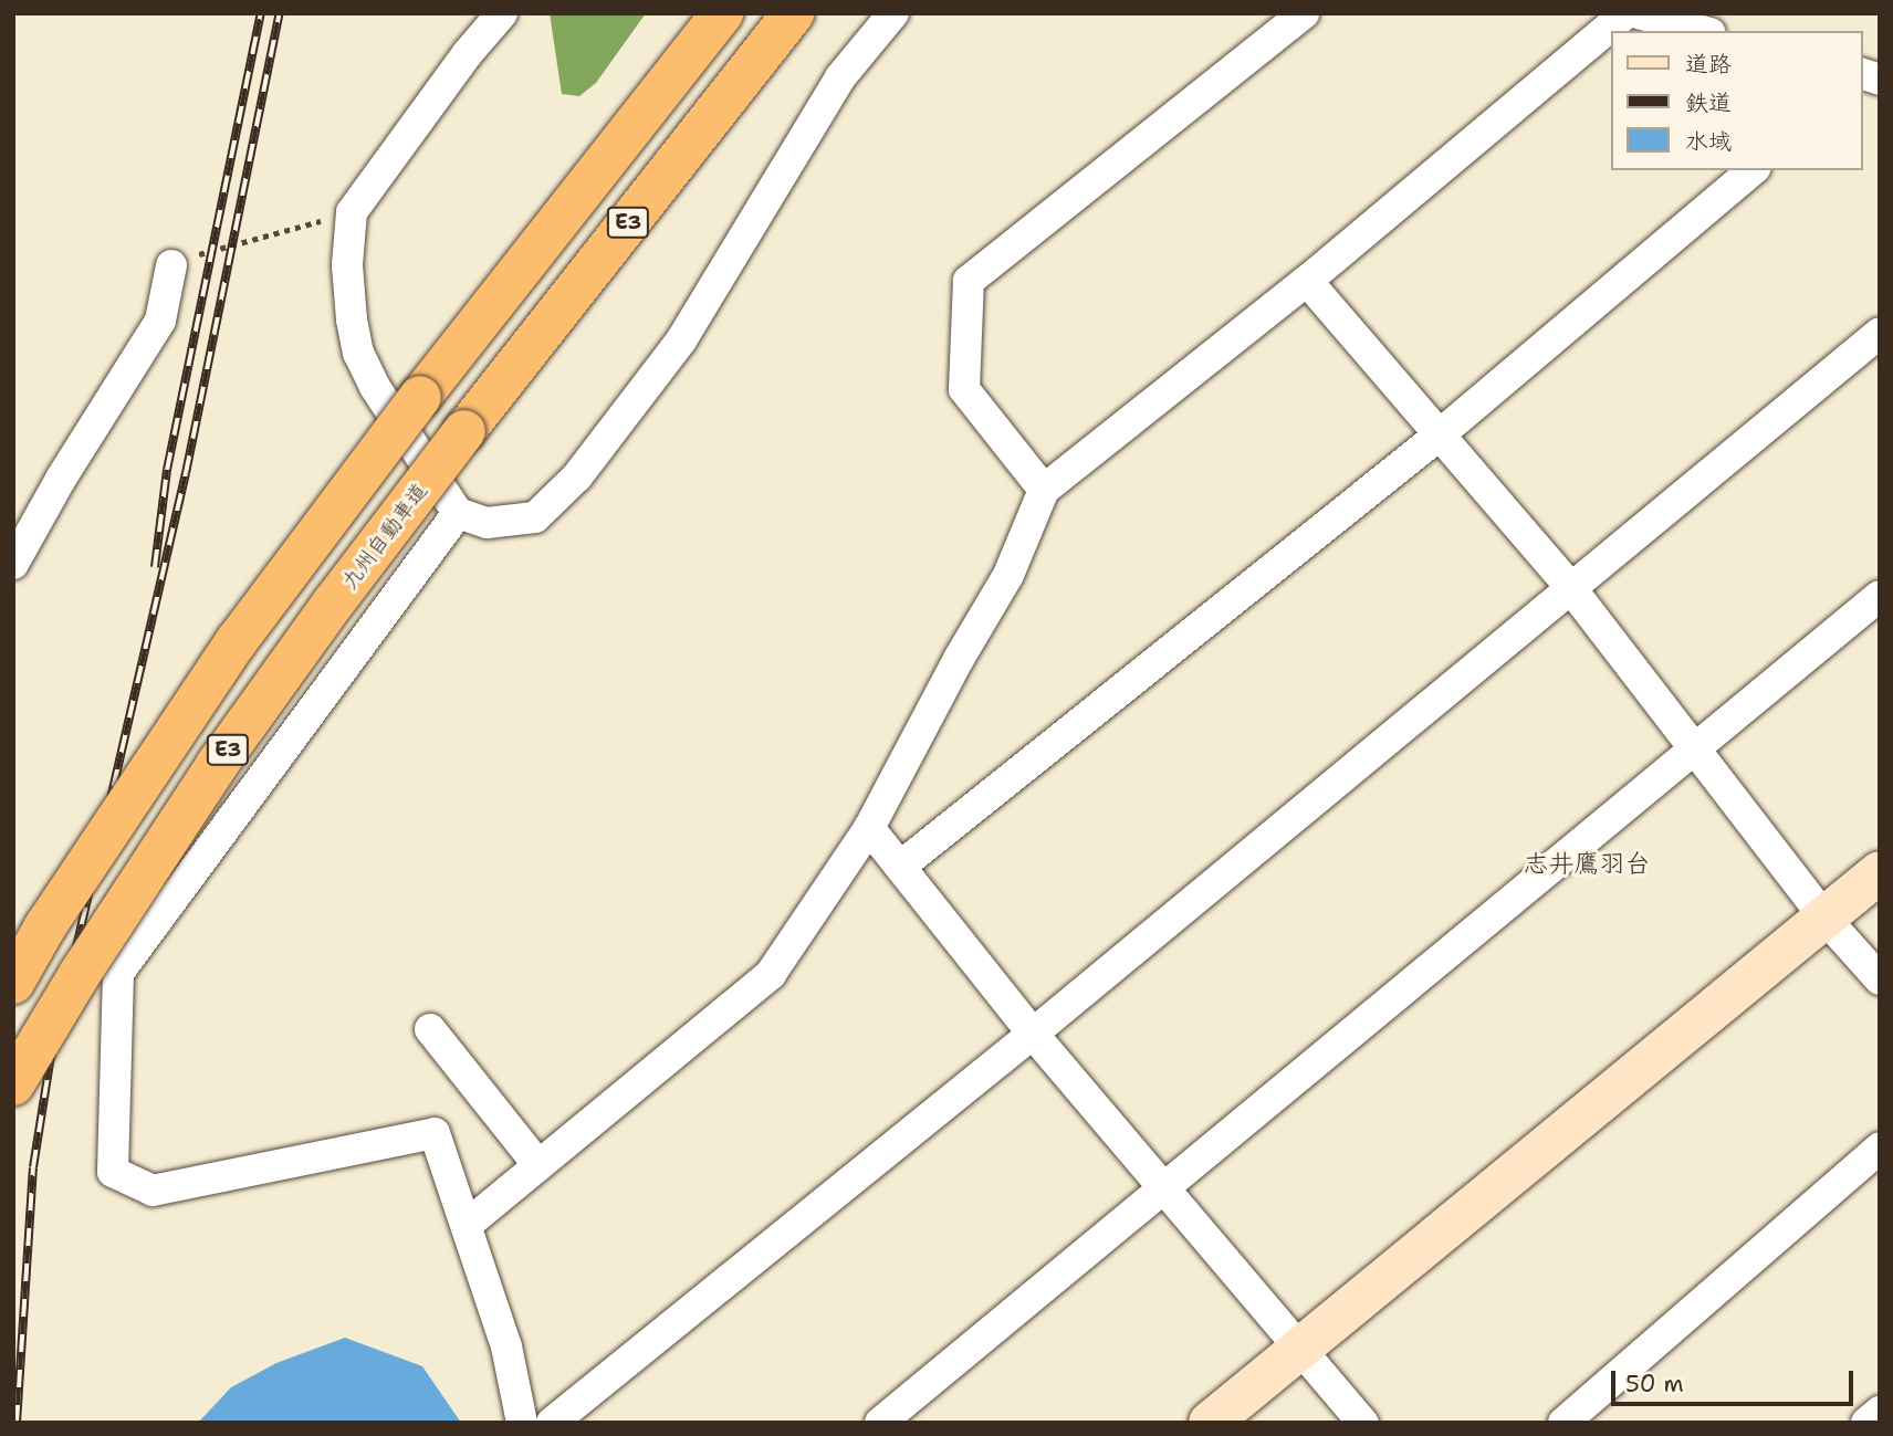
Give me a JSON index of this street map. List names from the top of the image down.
{
  "streets": {
    "highway": ["E3", "九州自動車道"]
  },
  "districts": ["志井鷹羽台"],
  "legend": ["道路", "鉄道", "水域"],
  "scale_bar": "50 m"
}
